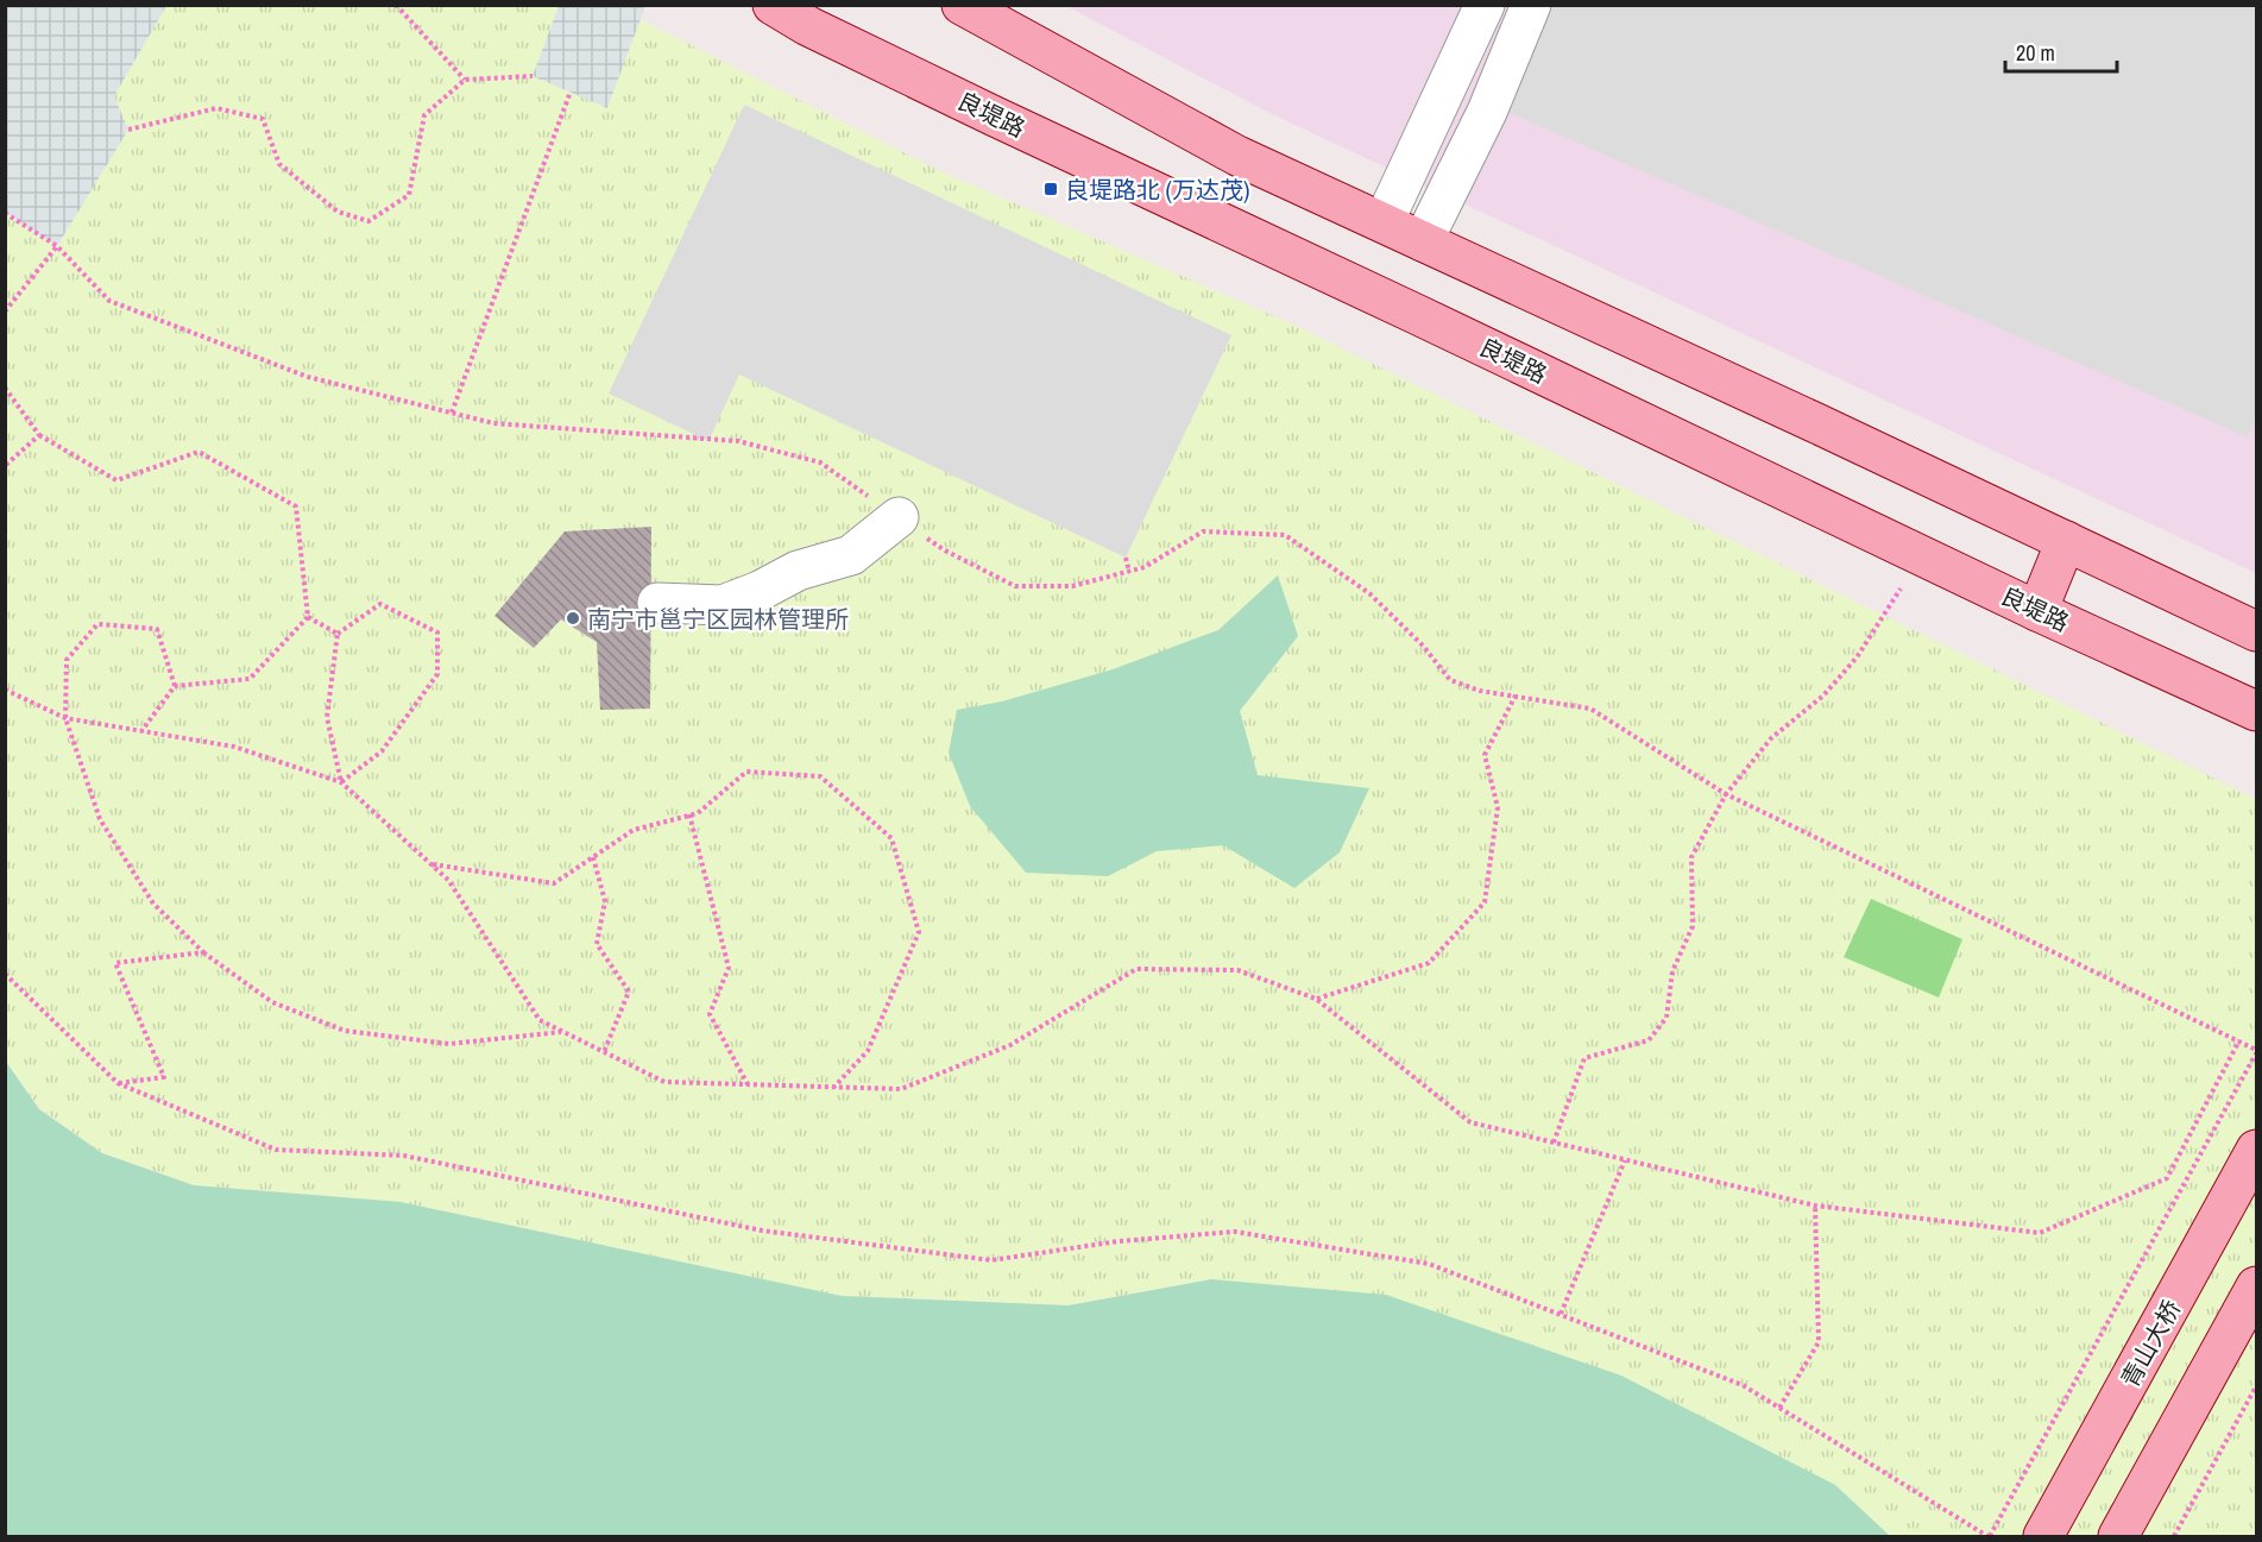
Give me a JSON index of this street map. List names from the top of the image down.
{
  "streets": {
    "main road": ["良堤路", "青山大桥"]
  },
  "places": {
    "transit": ["良堤路北 (万达茂)"],
    "other": ["南宁市邕宁区园林管理所"]
  },
  "scale_bar": "20 m"
}
